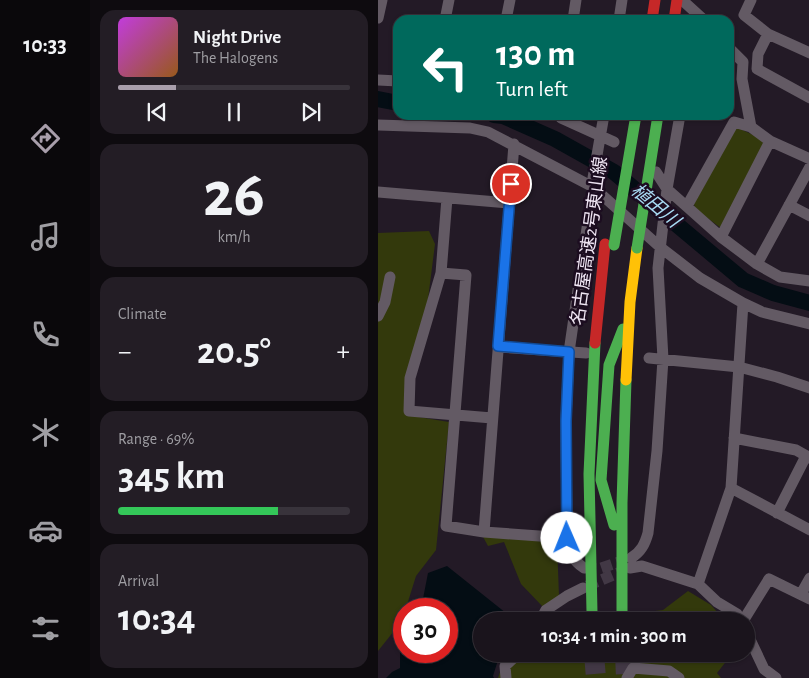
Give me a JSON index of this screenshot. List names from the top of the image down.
{
  "streets": {
    "highway": ["名古屋高速2号東山線"]
  },
  "water": ["植田川"],
  "page": {
    "tabs": "10:33",
    "turn": ["130 m", "Turn left"],
    "song": ["Night Drive", "The Halogens"],
    "tile": [
      ["26", "km/h"],
      "Climate",
      ["Range · 69%", "345 km"],
      ["Arrival", "10:34"]
    ],
    "heat": ["−", "20.5°", "+"],
    "limit": "30",
    "trip": "10:34 · 1 min · 300 m"
  }
}
